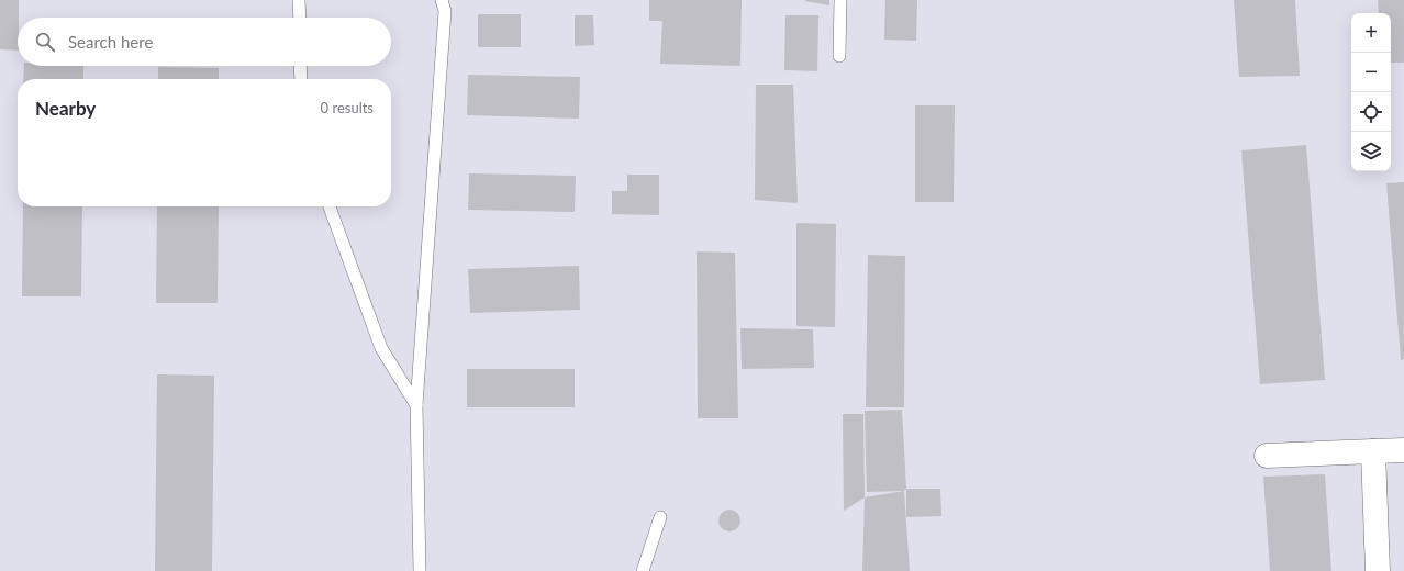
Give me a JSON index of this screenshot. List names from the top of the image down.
{
  "page": {
    "map_buttons": ["+", "−"],
    "search": "Search here",
    "heading": ["Nearby", "0 results"]
  }
}
